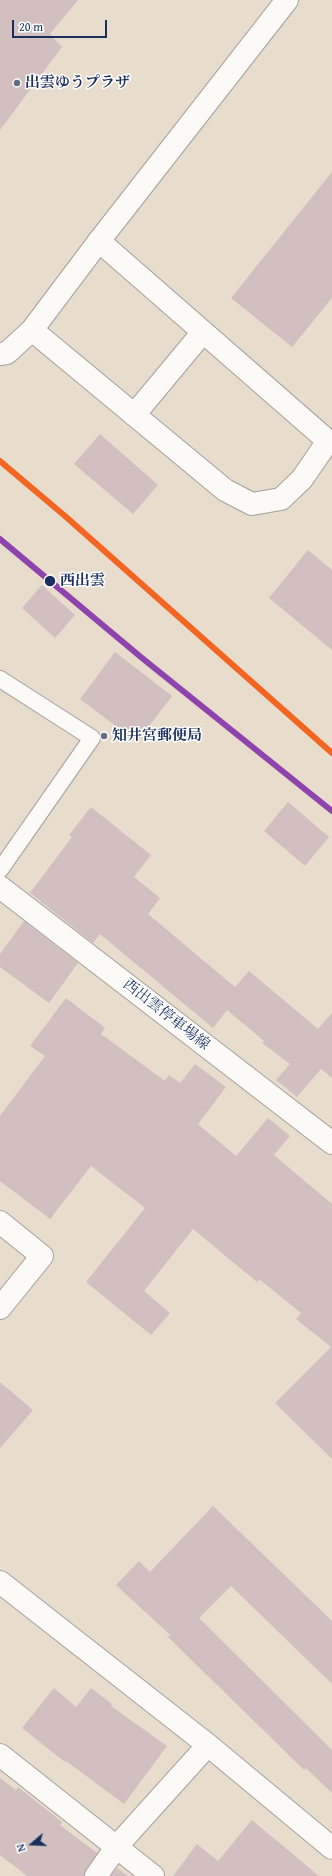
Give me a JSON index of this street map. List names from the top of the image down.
{
  "streets": {
    "street": ["西出雲停車場線"]
  },
  "places": ["出雲ゆうプラザ", "西出雲", "知井宮郵便局"],
  "scale_bar": "20 m",
  "north": "left"
}
